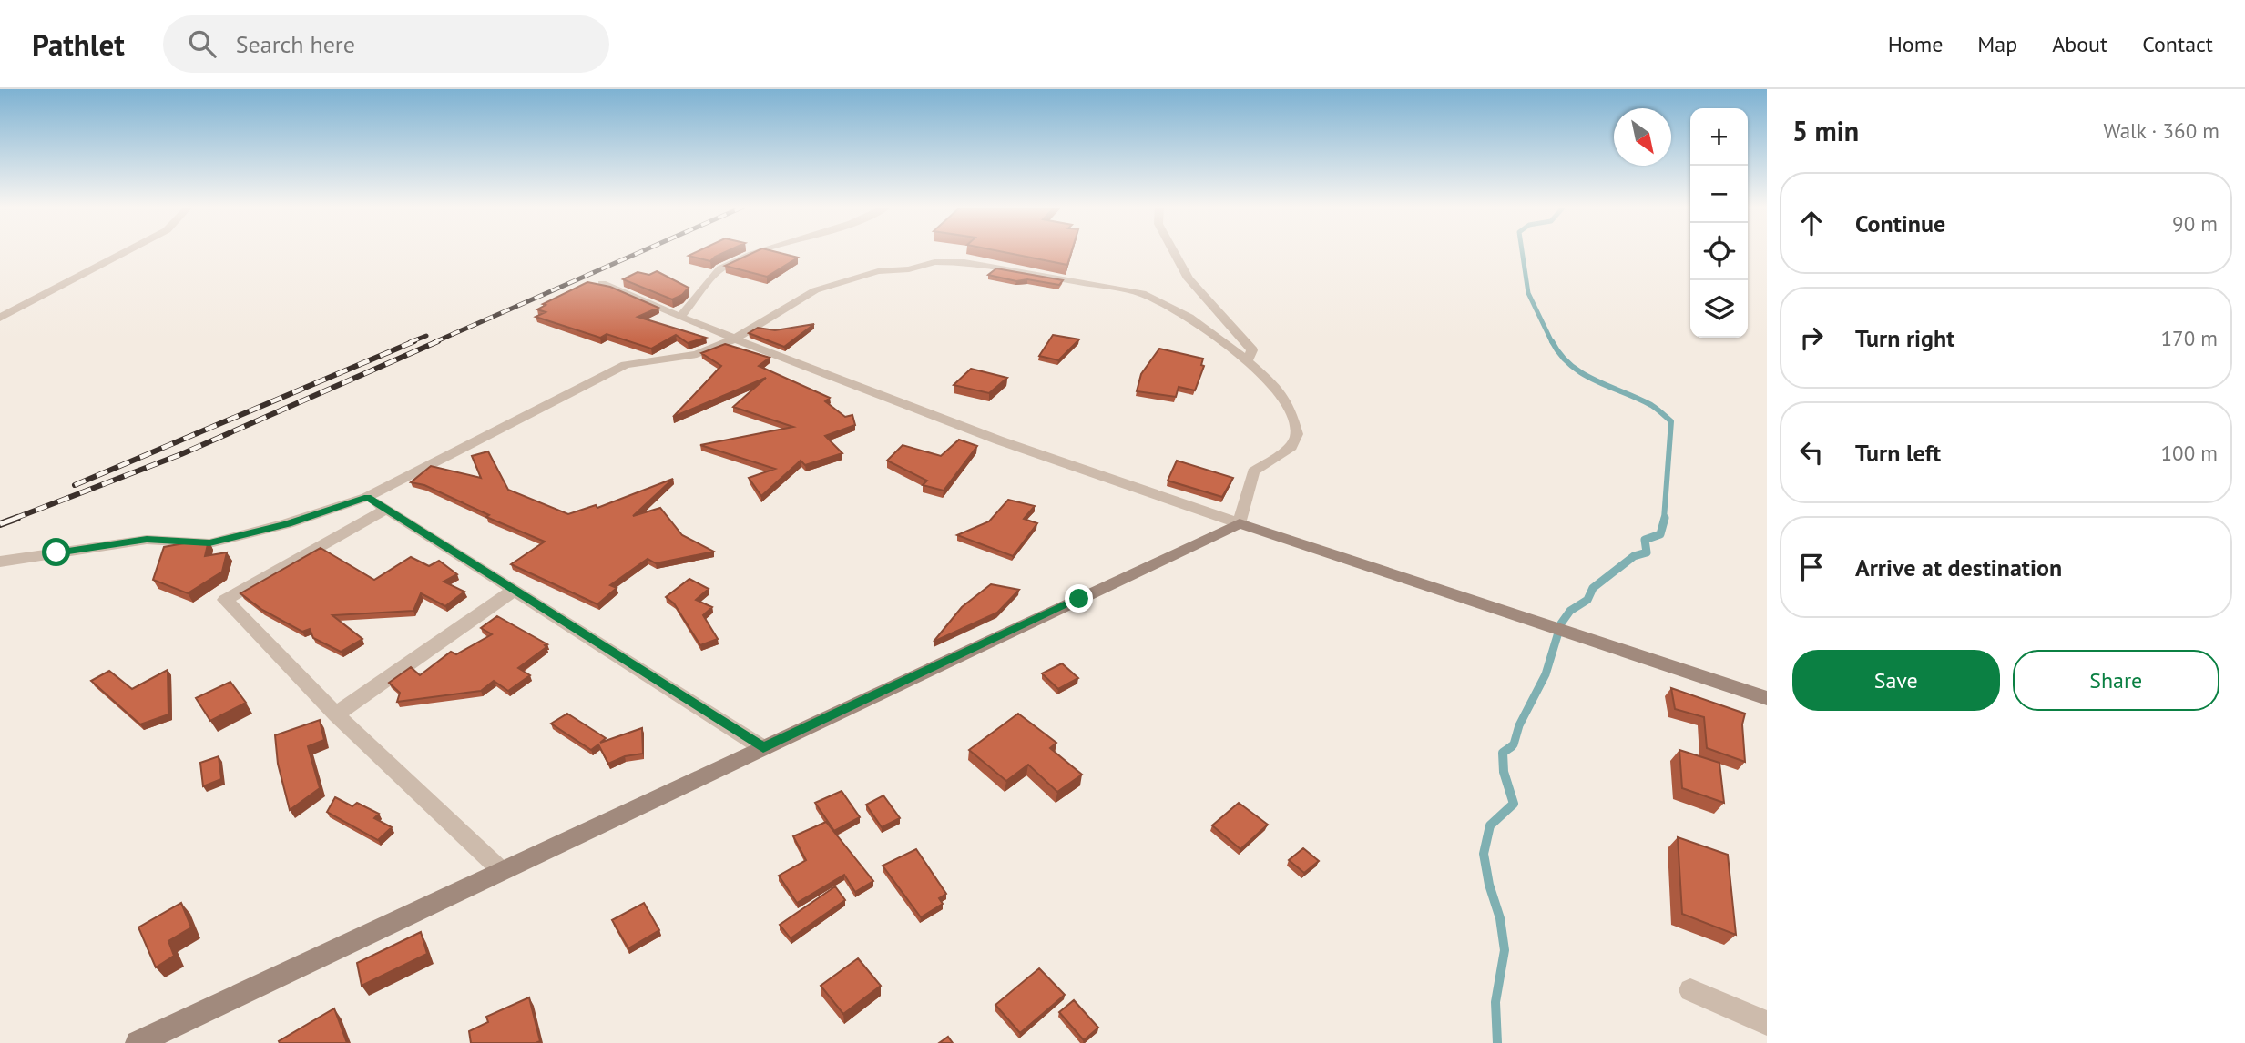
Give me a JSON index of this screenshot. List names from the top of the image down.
{
  "north": "bottom right",
  "page": {
    "header": "Pathlet",
    "search": "Search here",
    "nav": [
      "Home",
      "Map",
      "About",
      "Contact"
    ],
    "heading": ["5 min", "Walk · 360 m"],
    "map_buttons": ["+", "−"],
    "list": [
      ["Continue", "90 m"],
      ["Turn right", "170 m"],
      ["Turn left", "100 m"],
      "Arrive at destination"
    ],
    "buttons": ["Save", "Share"]
  }
}
